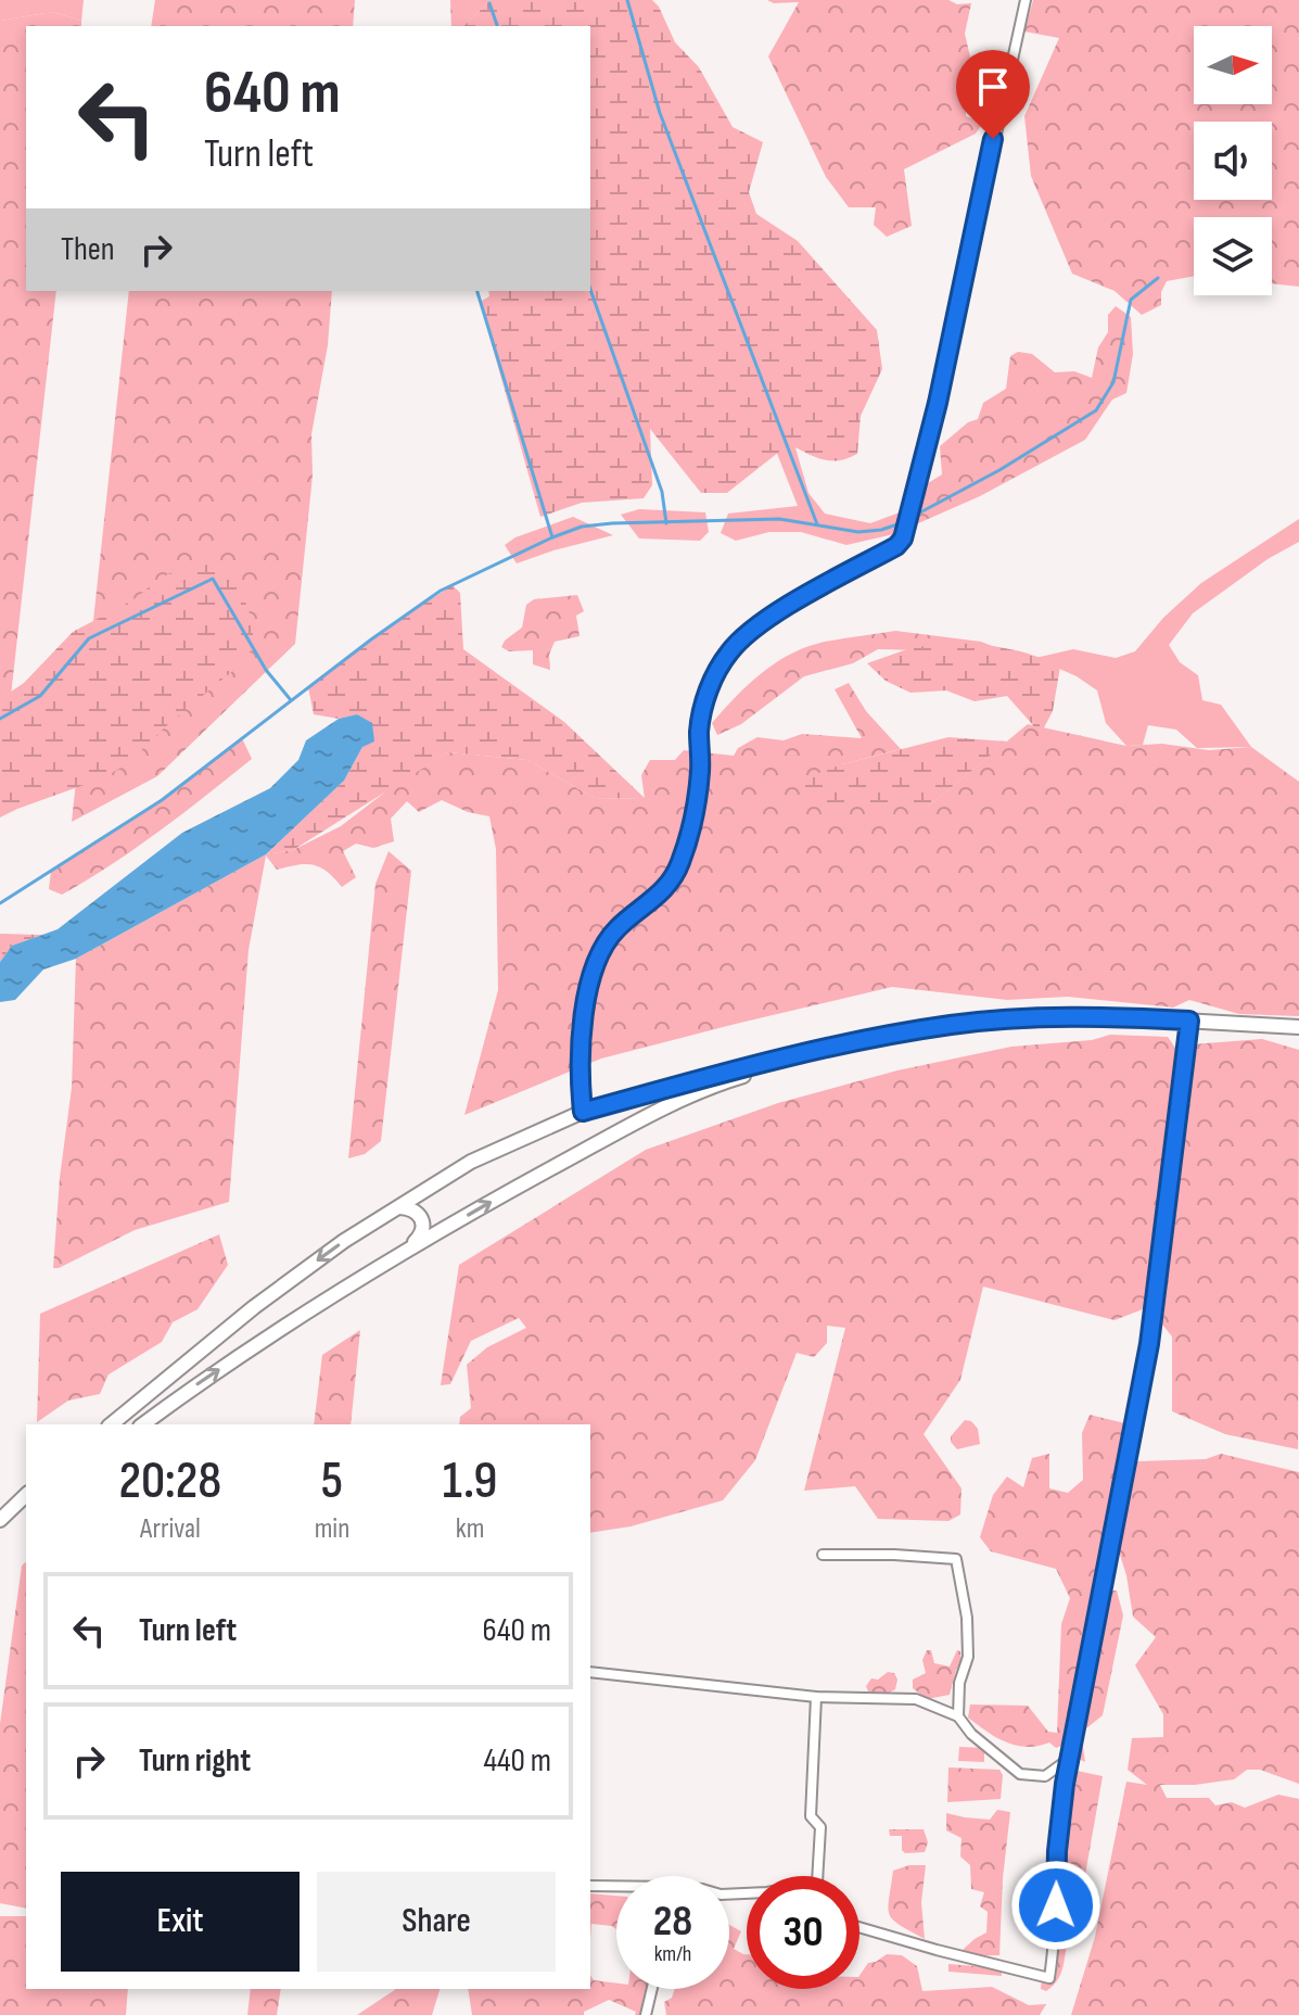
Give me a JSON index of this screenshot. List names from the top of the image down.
{
  "north": "right",
  "page": {
    "turn": ["640 m", "Turn left"],
    "then": "Then",
    "eta": [
      "20:28",
      "Arrival",
      "5",
      "min",
      "1.9",
      "km"
    ],
    "list": [
      {
        "name": "Turn left",
        "value": "640 m"
      },
      {
        "name": "Turn right",
        "value": "440 m"
      }
    ],
    "buttons": ["Exit", "Share"],
    "speed": "28 km/h",
    "limit": "30"
  }
}
